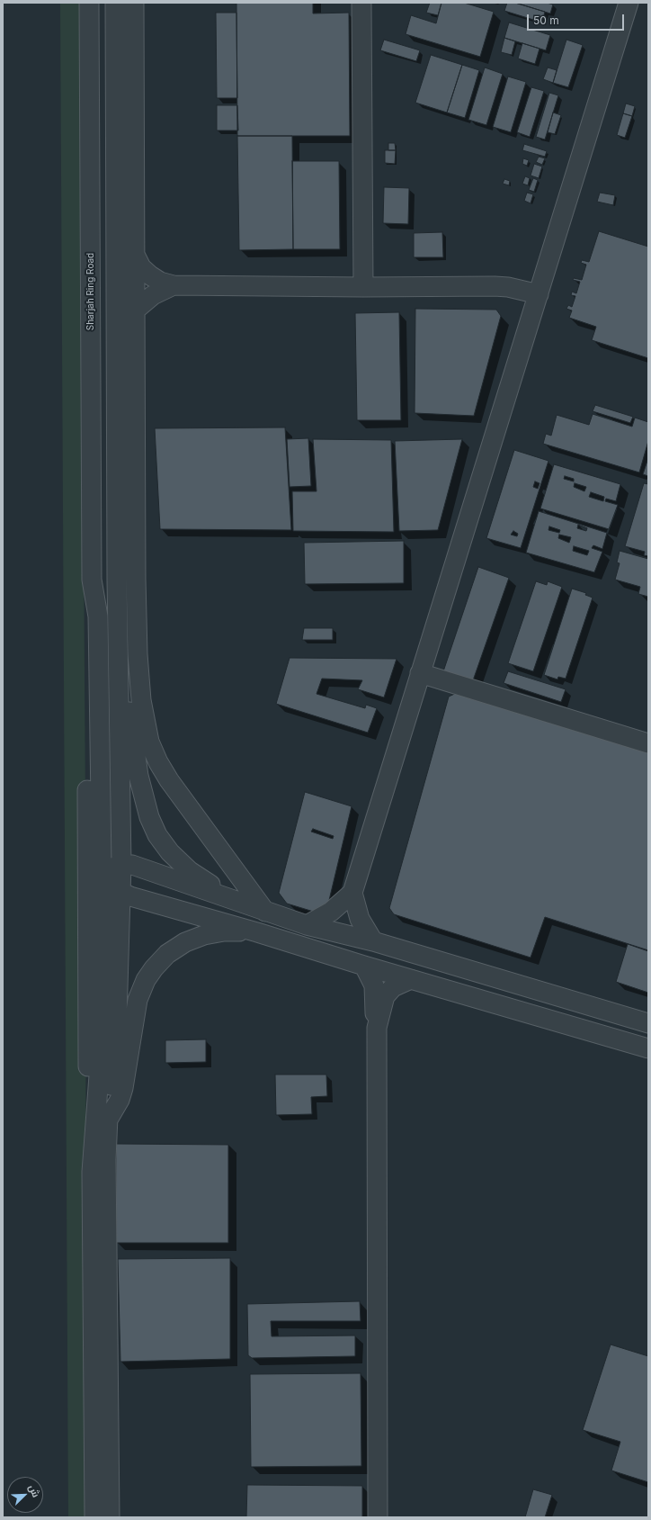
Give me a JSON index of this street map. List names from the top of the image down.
{
  "streets": {
    "street": ["Sharjah Ring Road"]
  },
  "scale_bar": "50 m",
  "north": "top right"
}
